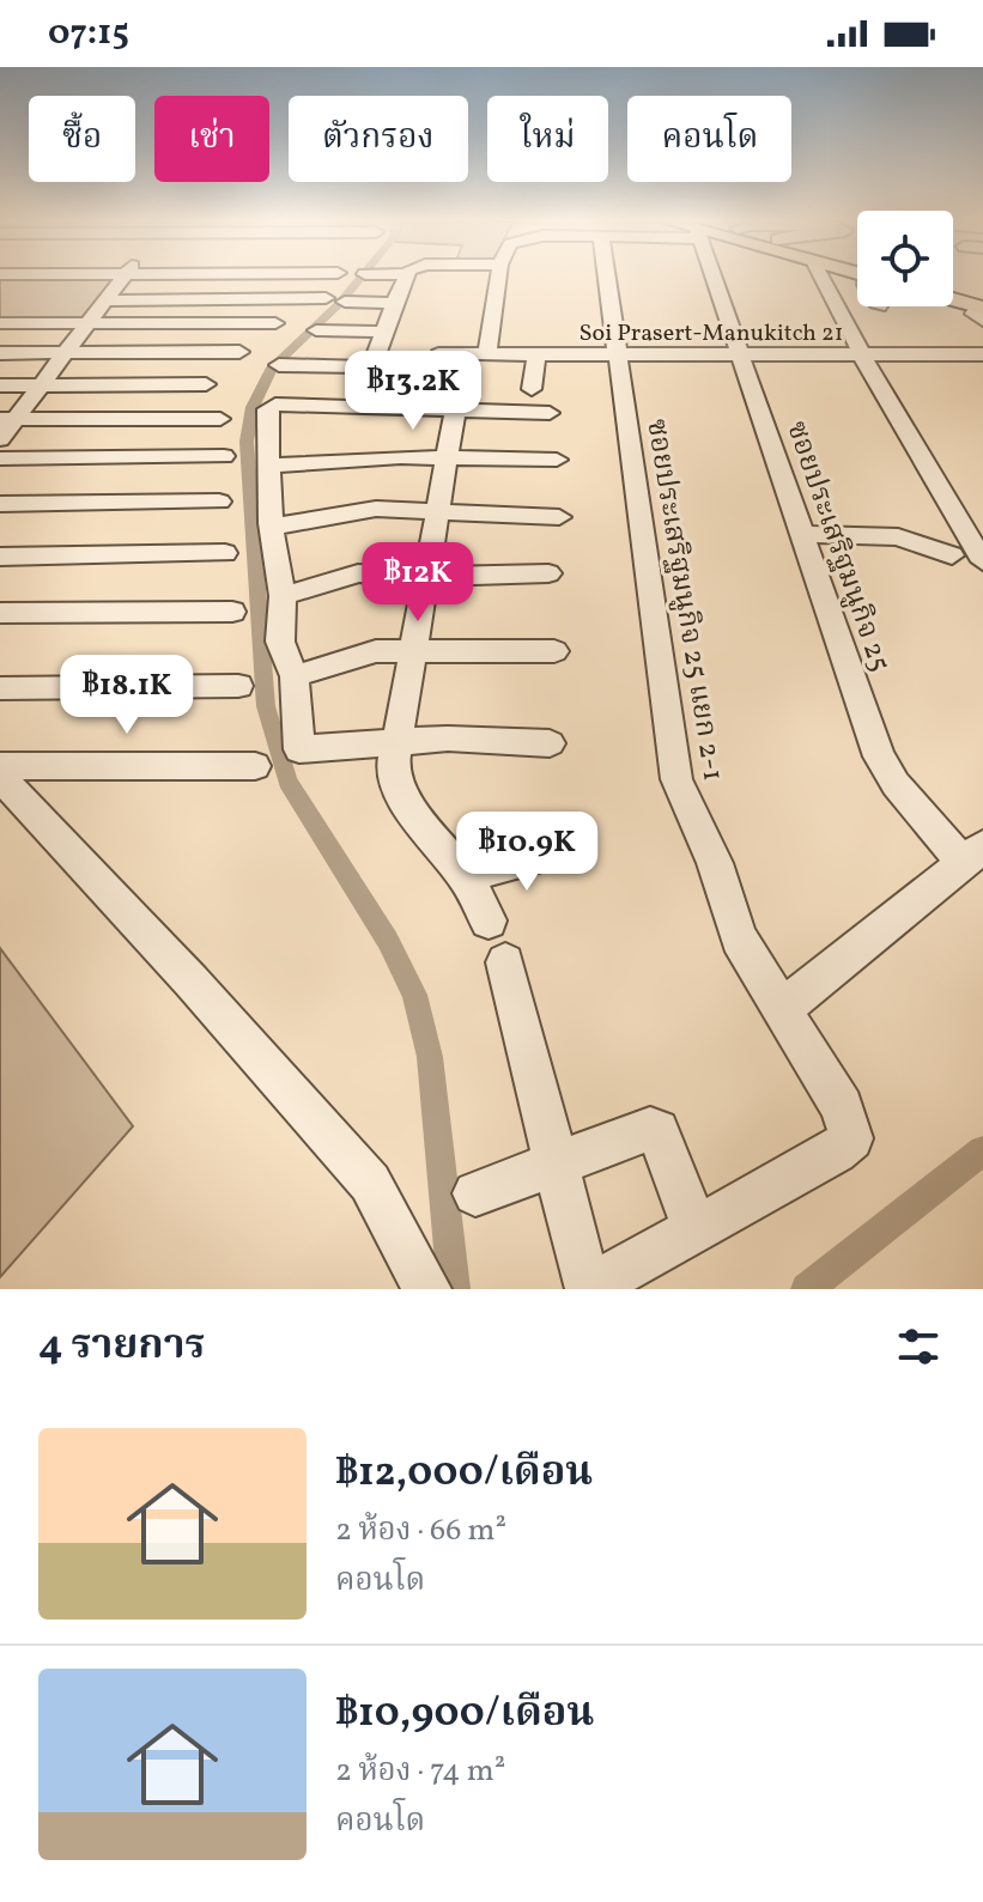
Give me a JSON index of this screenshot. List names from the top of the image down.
{
  "streets": {
    "street": ["Soi Prasert-Manukitch 21", "ซอยประเสริฐมนูกิจ 25", "ซอยประเสริฐมนูกิจ 25 แยก 2-1"]
  },
  "crossings": [
    ["Soi Prasert-Manukitch 21", "ซอยประเสริฐมนูกิจ 25"],
    ["Soi Prasert-Manukitch 21", "ซอยประเสริฐมนูกิจ 25 แยก 2-1"]
  ],
  "page": {
    "status": "07:15",
    "chip": [
      "ซื้อ",
      "เช่า",
      "ตัวกรอง",
      "ใหม่",
      "คอนโด"
    ],
    "price": [
      "฿13.2K",
      "฿12K",
      "฿18.1K",
      "฿10.9K"
    ],
    "heading": "4 รายการ",
    "list": [
      {
        "name": "฿12,000/เดือน",
        "note": "2 ห้อง · 66 m² · คอนโด"
      },
      {
        "name": "฿10,900/เดือน",
        "note": "2 ห้อง · 74 m² · คอนโด"
      }
    ]
  }
}
